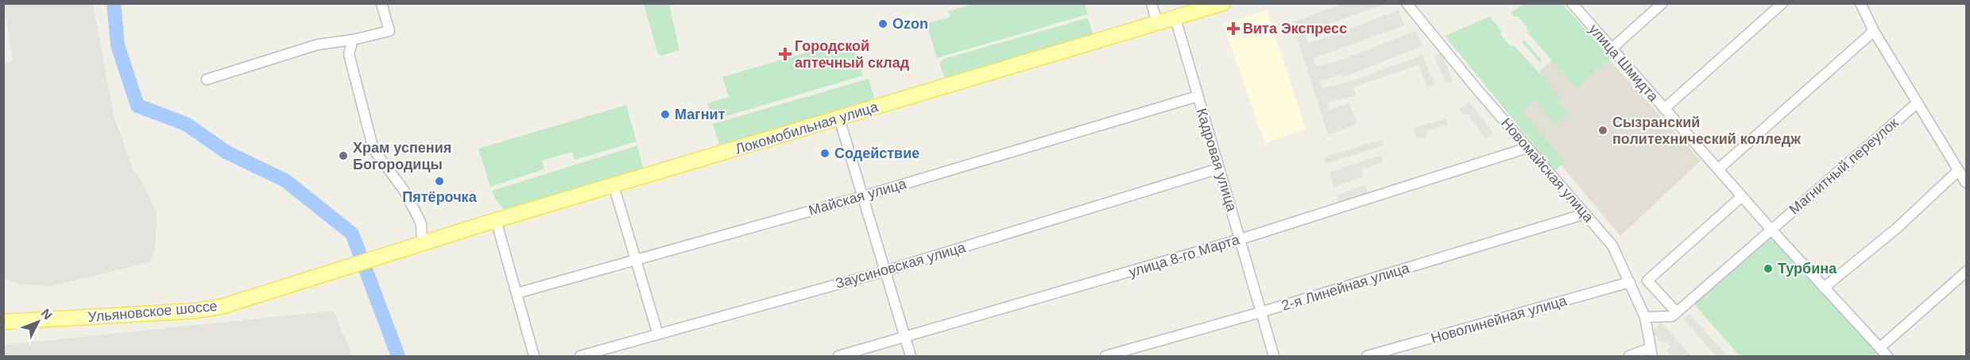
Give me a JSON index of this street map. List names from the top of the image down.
{
  "streets": {
    "main road": ["Локомобильная улица", "Ульяновское шоссе"],
    "street": [
      "улица Шмидта",
      "Кадровая улица",
      "Магнитный переулок",
      "Новомайская улица",
      "Майская улица",
      "улица 8-го Марта",
      "Заусиновская улица",
      "2-я Линейная улица",
      "Новолинейная улица"
    ]
  },
  "crossings": [
    ["улица Шмидта", "Магнитный переулок"],
    ["Локомобильная улица", "Кадровая улица"],
    ["Локомобильная улица", "Ульяновское шоссе"],
    ["Кадровая улица", "Майская улица"],
    ["Кадровая улица", "улица 8-го Марта"],
    ["Кадровая улица", "Заусиновская улица"],
    ["Кадровая улица", "2-я Линейная улица"],
    ["Новомайская улица", "улица 8-го Марта"],
    ["Новомайская улица", "2-я Линейная улица"],
    ["Новомайская улица", "Новолинейная улица"]
  ],
  "places": {
    "other": [
      "Ozon",
      "Магнит",
      "Сызранский политехнический колледж",
      "Содействие",
      "Храм успения Богородицы",
      "Пятёрочка",
      "Турбина"
    ],
    "health": ["Вита Экспресс", "Городской аптечный склад"]
  },
  "north": "top right"
}
